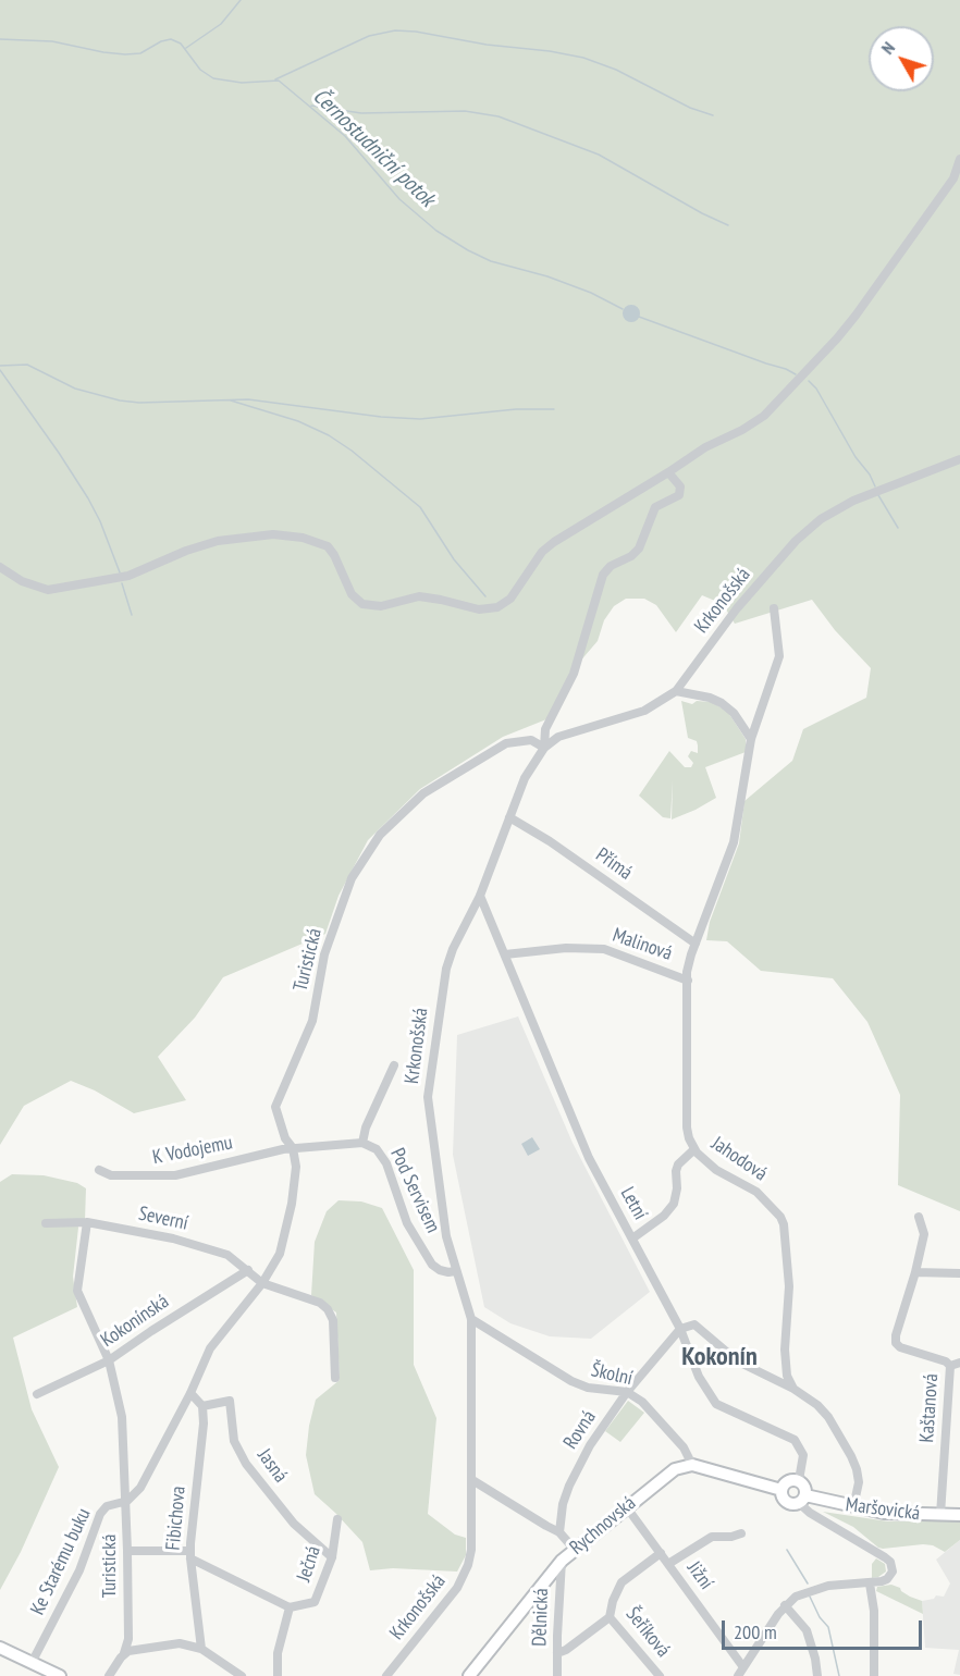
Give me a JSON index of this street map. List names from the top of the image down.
{
  "streets": {
    "main road": ["Maršovická", "Rychnovská"],
    "street": [
      "Krkonošská",
      "Přímá",
      "Malinová",
      "Turistická",
      "K Vodojemu",
      "Jahodová",
      "Pod Servisem",
      "Letní",
      "Severní",
      "Kokonínská",
      "Školní",
      "Kaštanová",
      "Rovná",
      "Jasná",
      "Fibichova",
      "Ke Starému buku",
      "Ječná",
      "Jižní",
      "Dělnická",
      "Šeříková"
    ]
  },
  "crossings": [
    ["Krkonošská", "Přímá"],
    ["Krkonošská", "Turistická"],
    ["Krkonošská", "Pod Servisem"],
    ["Krkonošská", "Letní"],
    ["Krkonošská", "Školní"],
    ["Přímá", "Jahodová"],
    ["Malinová", "Jahodová"],
    ["Malinová", "Letní"],
    ["Turistická", "K Vodojemu"],
    ["Turistická", "Pod Servisem"],
    ["Turistická", "Severní"],
    ["Turistická", "Ke Starému buku"],
    ["K Vodojemu", "Pod Servisem"],
    ["Letní", "Rovná"],
    ["Letní", "Maršovická"],
    ["Severní", "Kokonínská"],
    ["Školní", "Rovná"],
    ["Školní", "Rychnovská"],
    ["Kaštanová", "Maršovická"],
    ["Jasná", "Fibichova"],
    ["Jasná", "Ječná"],
    ["Rychnovská", "Jižní"],
    ["Rychnovská", "Dělnická"],
    ["Jižní", "Šeříková"]
  ],
  "districts": ["Kokonín"],
  "water": ["Černostudniční potok"],
  "scale_bar": "200 m",
  "north": "top left"
}
